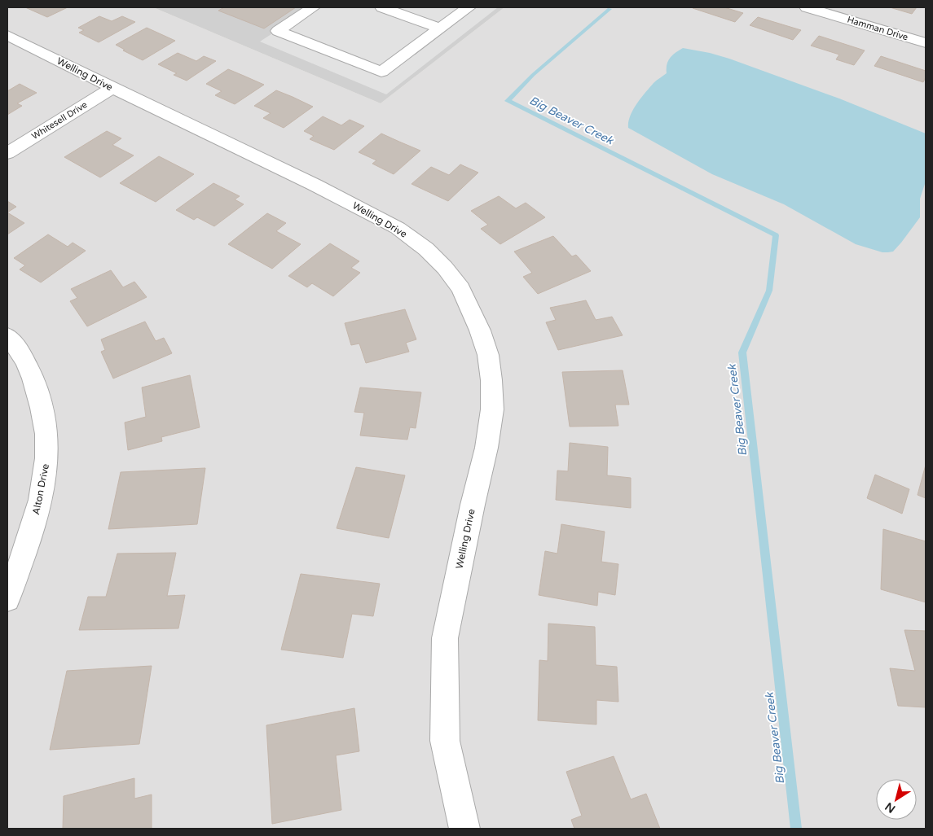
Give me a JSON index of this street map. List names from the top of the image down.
{
  "streets": {
    "street": [
      "Hamman Drive",
      "Welling Drive",
      "Whitesell Drive",
      "Alton Drive"
    ]
  },
  "crossings": [
    ["Welling Drive", "Whitesell Drive"]
  ],
  "water": ["Big Beaver Creek"],
  "north": "bottom left"
}
